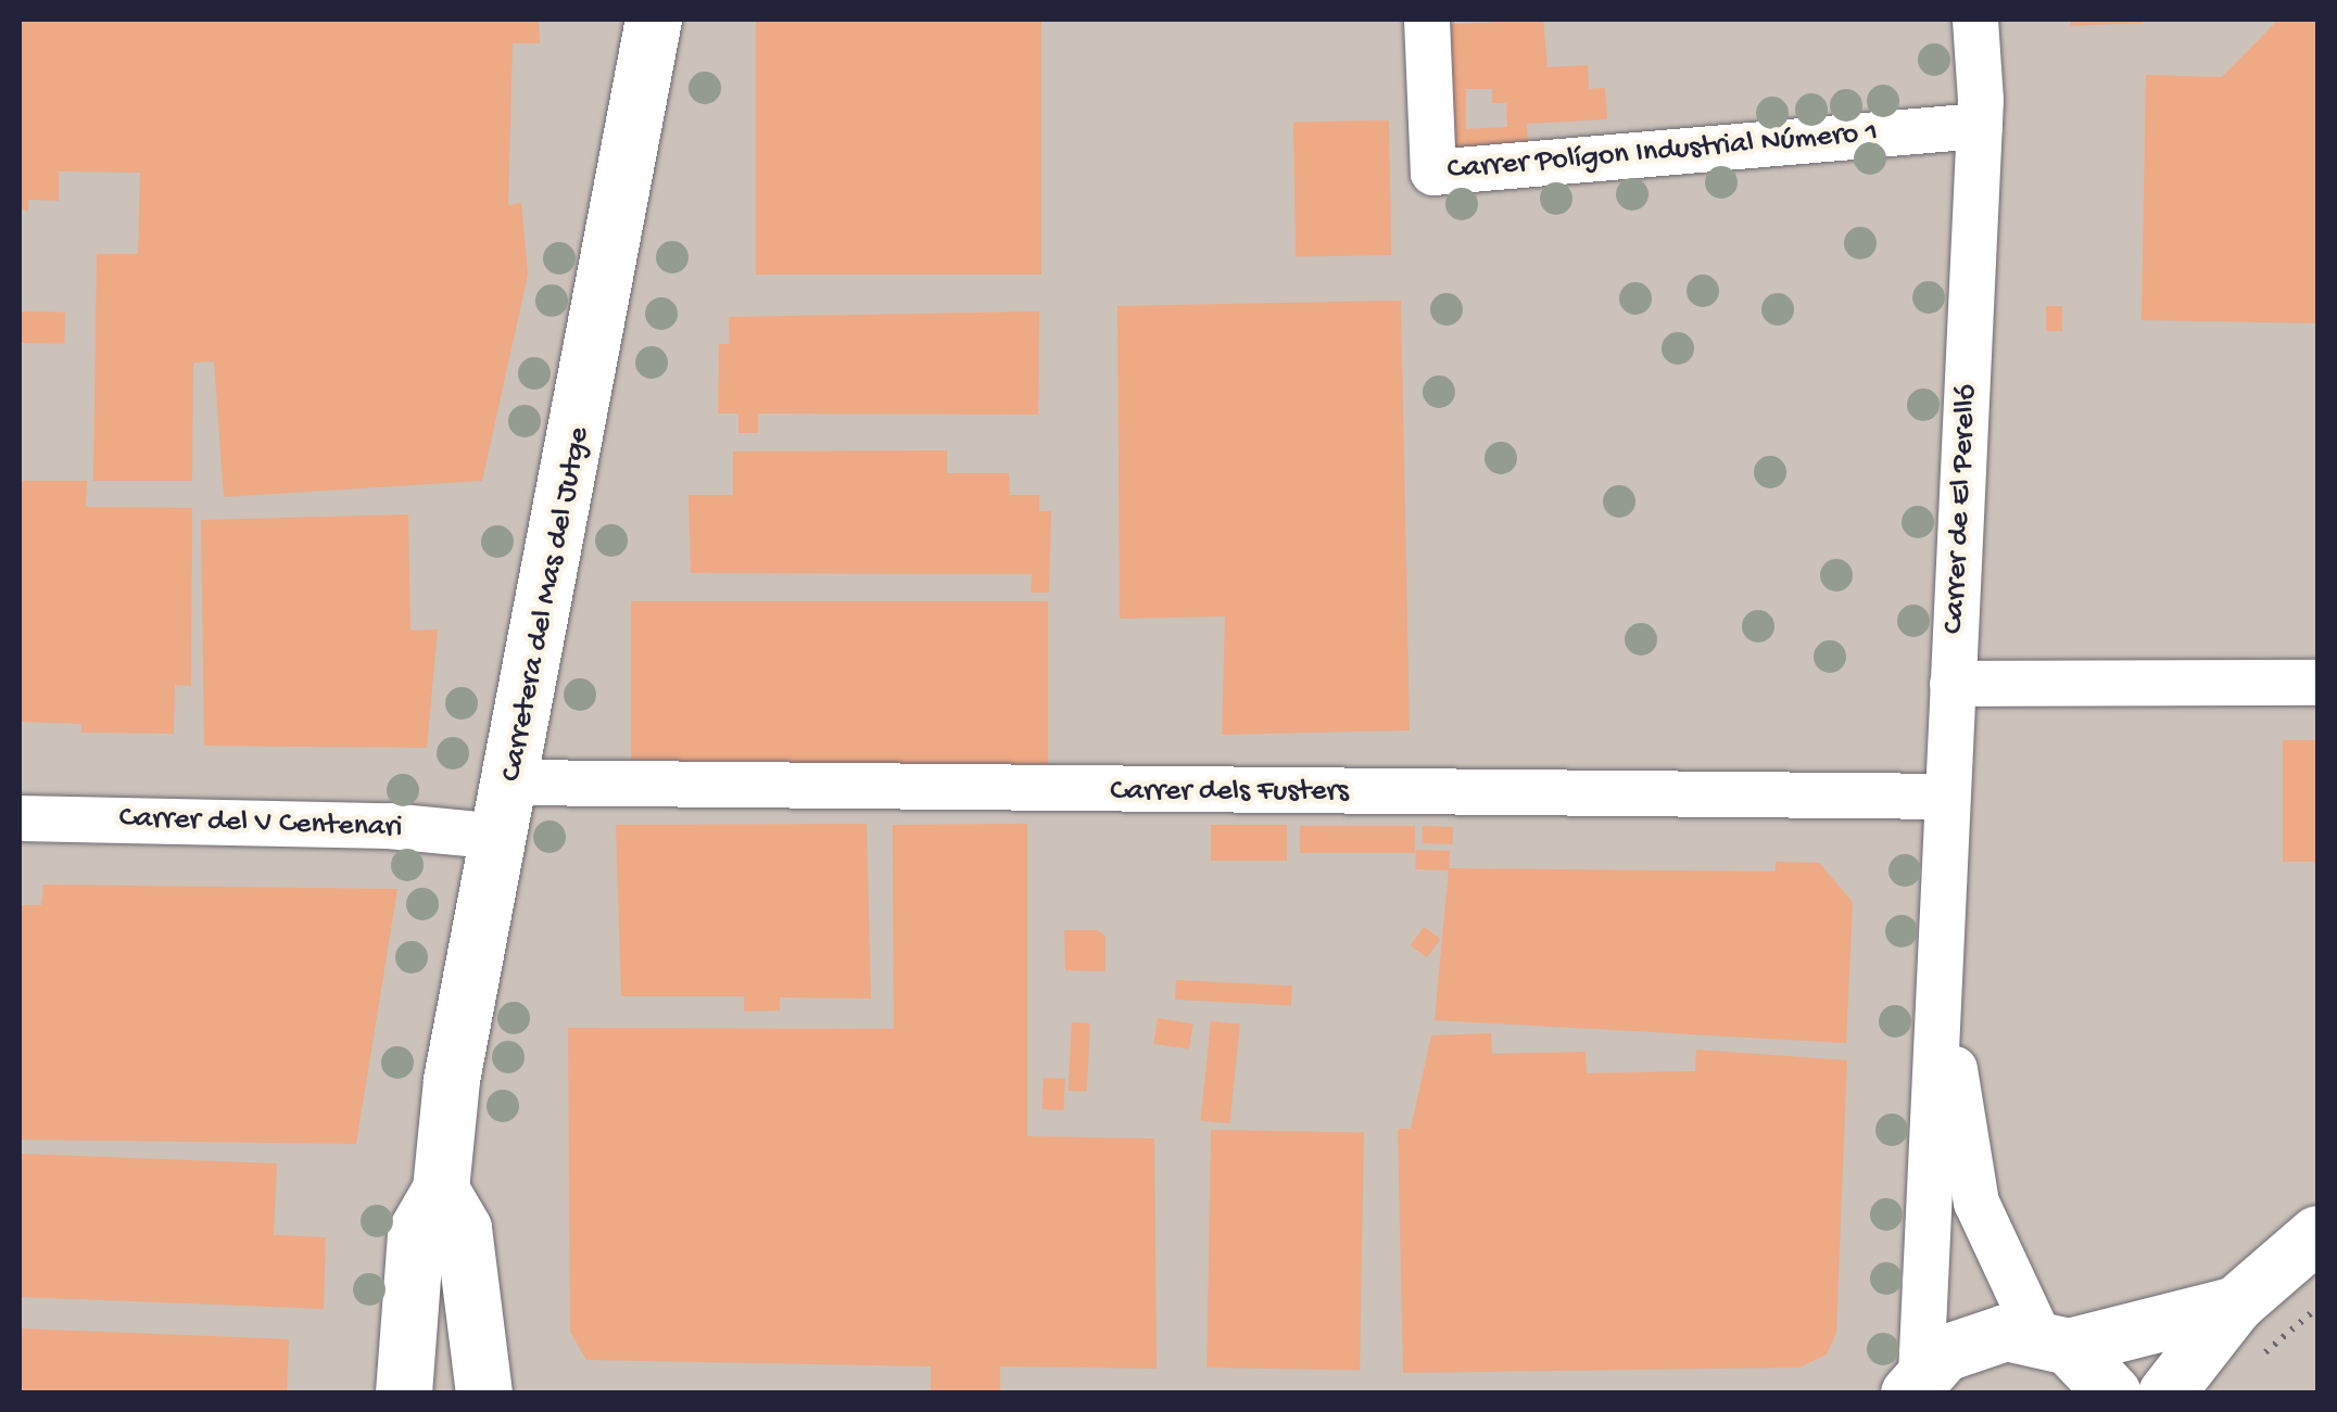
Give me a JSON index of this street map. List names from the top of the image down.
{
  "streets": {
    "street": [
      "Carrer Polígon Industrial Número 1",
      "Carrer de El Perelló",
      "Carretera del Mas del Jutge",
      "Carrer dels Fusters",
      "Carrer del V Centenari"
    ]
  },
  "crossings": [
    ["Carrer Polígon Industrial Número 1", "Carrer de El Perelló"],
    ["Carrer de El Perelló", "Carrer dels Fusters"],
    ["Carretera del Mas del Jutge", "Carrer dels Fusters"],
    ["Carretera del Mas del Jutge", "Carrer del V Centenari"],
    ["Carrer dels Fusters", "Carrer del V Centenari"]
  ]
}
